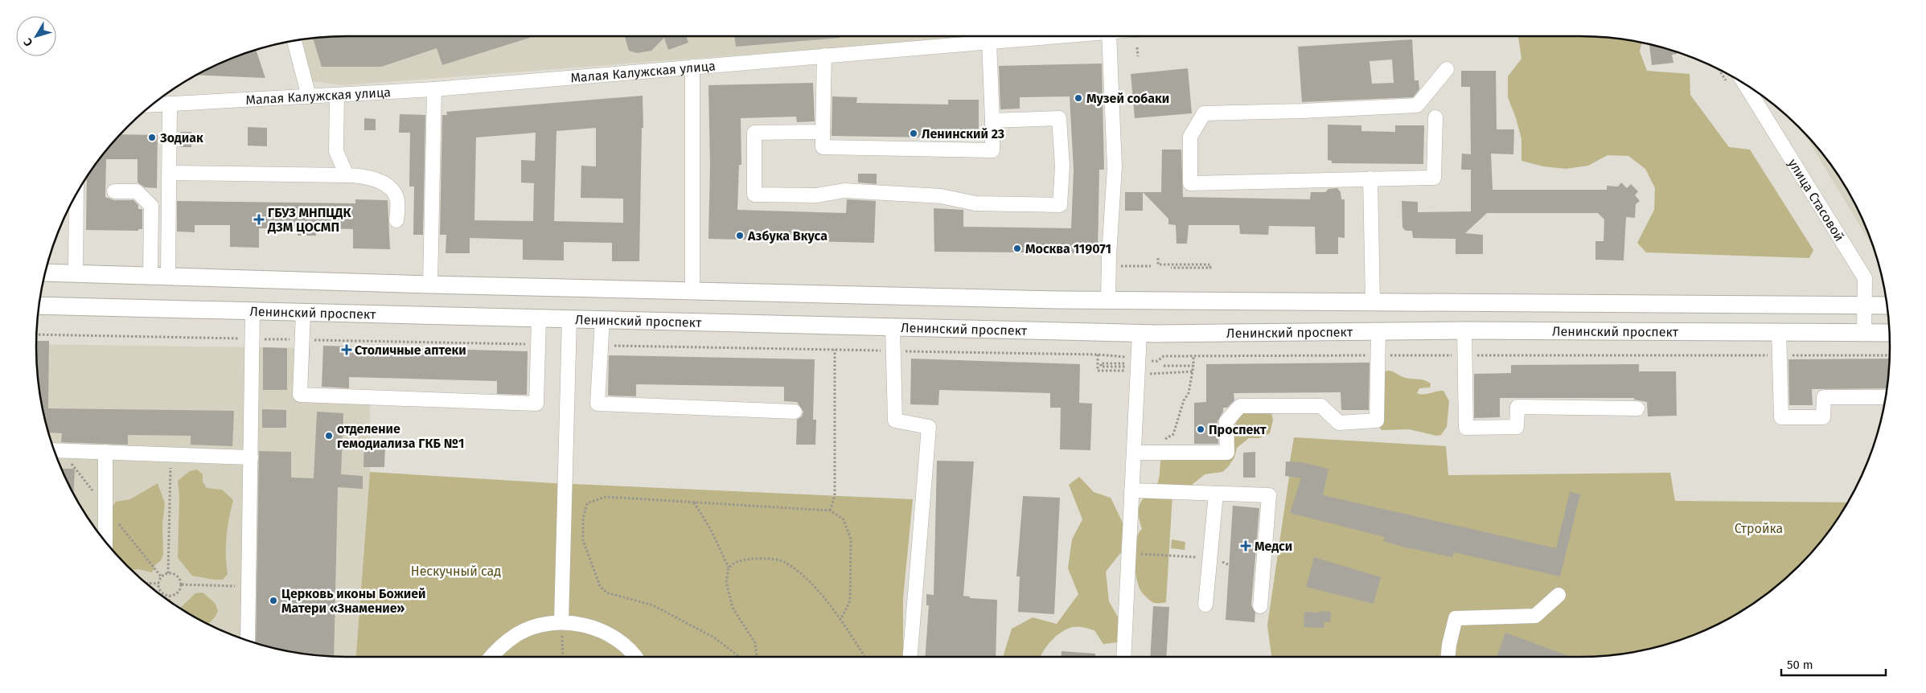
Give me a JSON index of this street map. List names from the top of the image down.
{
  "streets": {
    "main road": ["Ленинский проспект"],
    "street": ["Малая Калужская улица", "улица Стасовой"]
  },
  "crossings": [
    ["улица Стасовой", "Ленинский проспект"]
  ],
  "parks": ["Стройка", "Нескучный сад"],
  "places": {
    "other": [
      "Музей собаки",
      "Ленинский 23",
      "Зодиак",
      "Азбука Вкуса",
      "Москва 119071",
      "Проспект",
      "отделение гемодиализа ГКБ №1",
      "Церковь иконы Божией Матери «Знамение»"
    ],
    "health": ["ГБУЗ МНПЦДК ДЗМ ЦОСМП", "Столичные аптеки", "Медси"]
  },
  "scale_bar": "50 m",
  "north": "bottom left"
}
